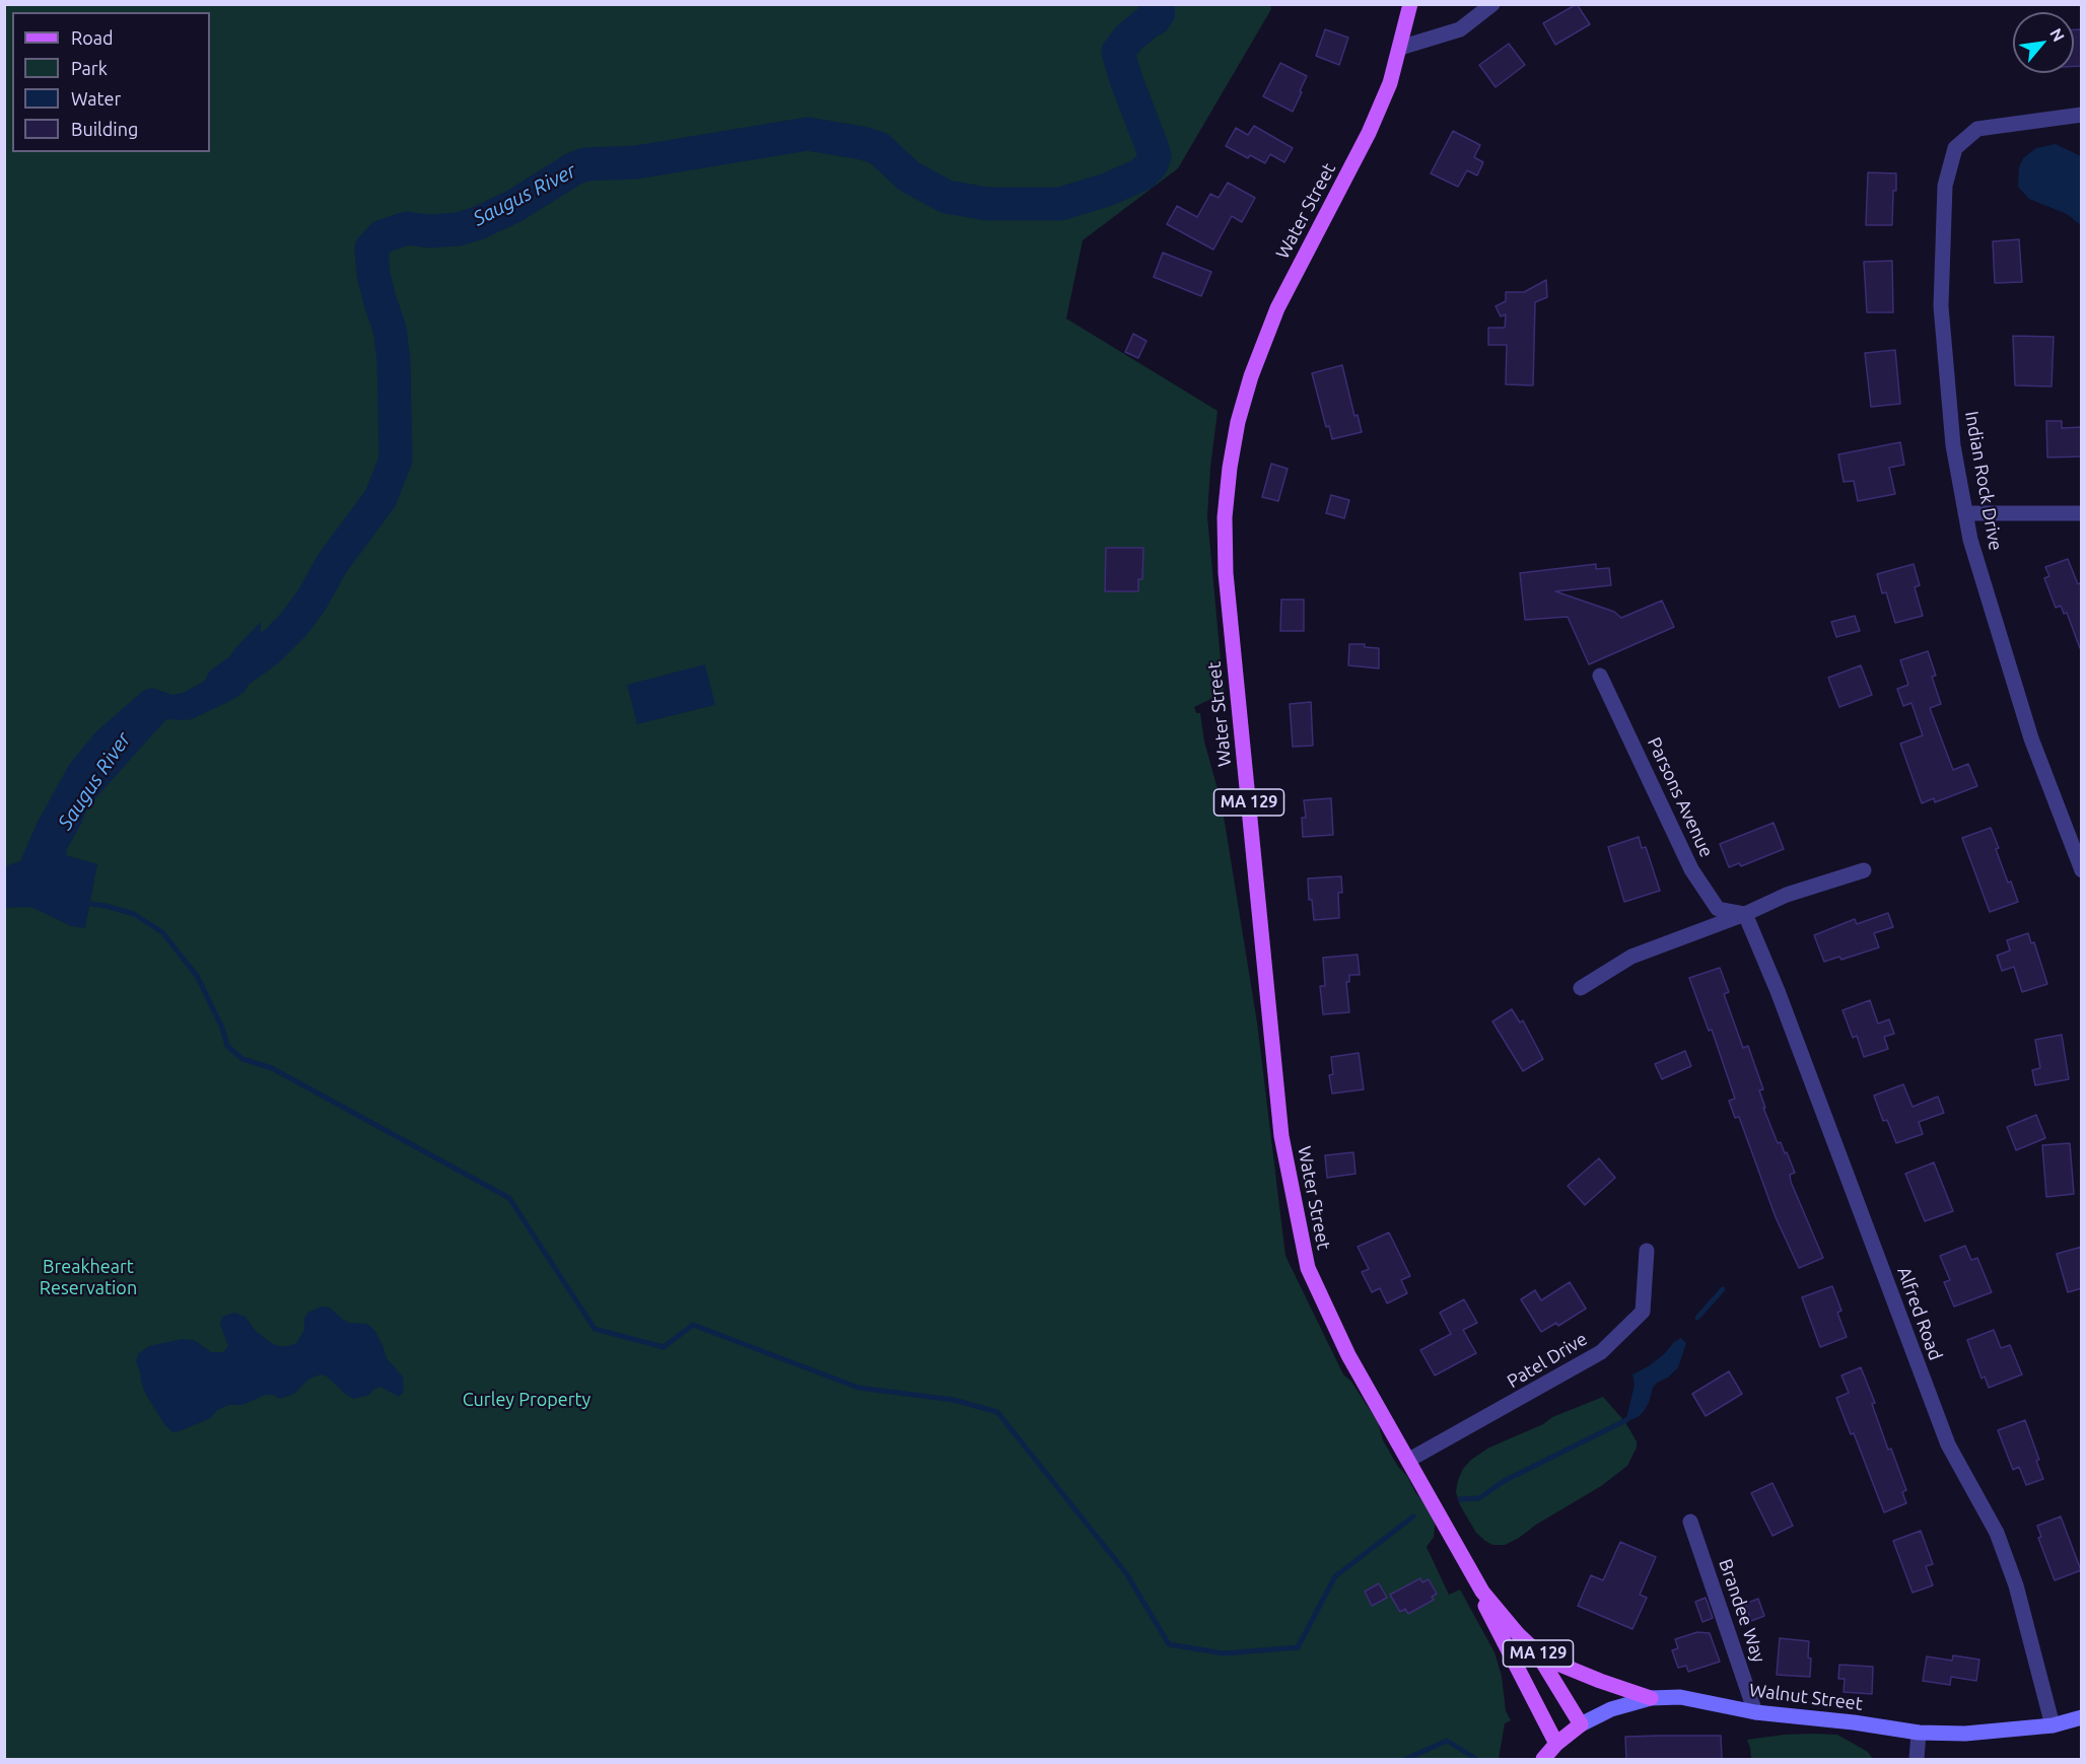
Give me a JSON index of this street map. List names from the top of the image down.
{
  "streets": {
    "main road": ["Water Street", "MA 129", "Walnut Street"],
    "street": [
      "Indian Rock Drive",
      "Parsons Avenue",
      "Alfred Road",
      "Patel Drive",
      "Brandee Way"
    ]
  },
  "crossings": [
    ["Water Street", "Patel Drive"],
    ["Water Street", "Walnut Street"],
    ["Parsons Avenue", "Alfred Road"],
    ["Alfred Road", "Walnut Street"],
    ["Brandee Way", "Walnut Street"]
  ],
  "water": ["Saugus River"],
  "parks": ["Breakheart Reservation", "Curley Property"],
  "legend": [
    "Road",
    "Park",
    "Water",
    "Building"
  ],
  "north": "top right"
}
